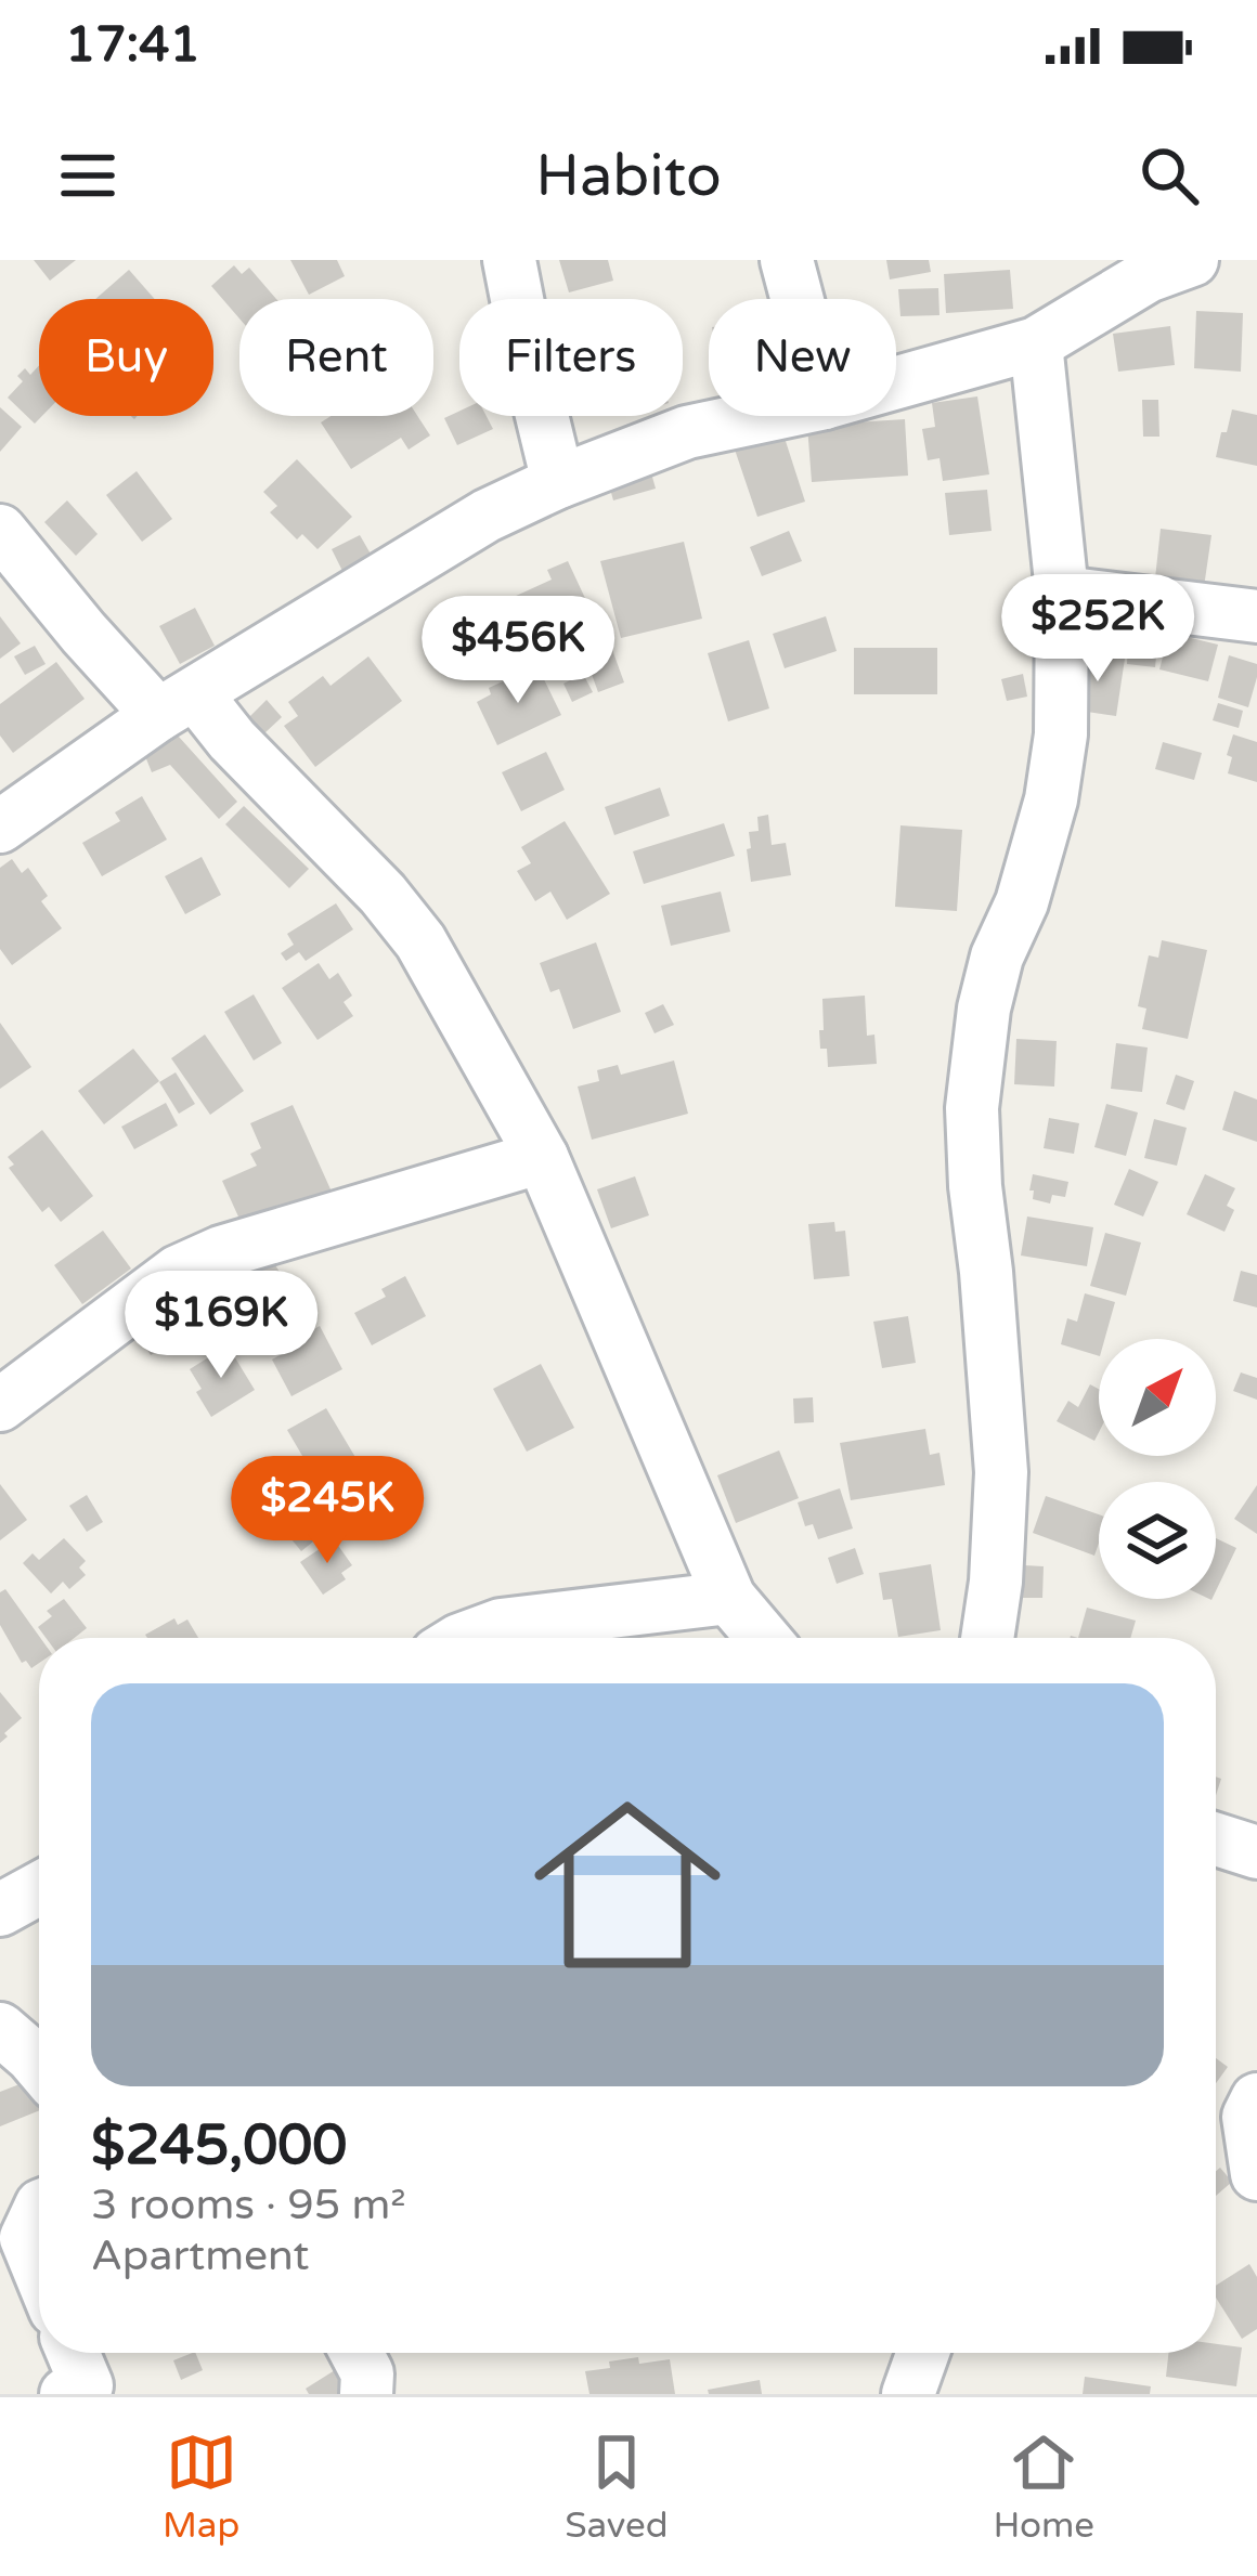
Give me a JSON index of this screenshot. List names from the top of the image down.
{
  "north": "top right",
  "page": {
    "status": "17:41",
    "header": "Habito",
    "chip": [
      "Buy",
      "Rent",
      "Filters",
      "New"
    ],
    "price": [
      "$252K",
      "$456K",
      "$169K",
      "$245K"
    ],
    "list": [
      {
        "name": "$245,000",
        "note": "3 rooms · 95 m² · Apartment"
      }
    ],
    "tabs": ["Map", "Saved", "Home"]
  }
}
